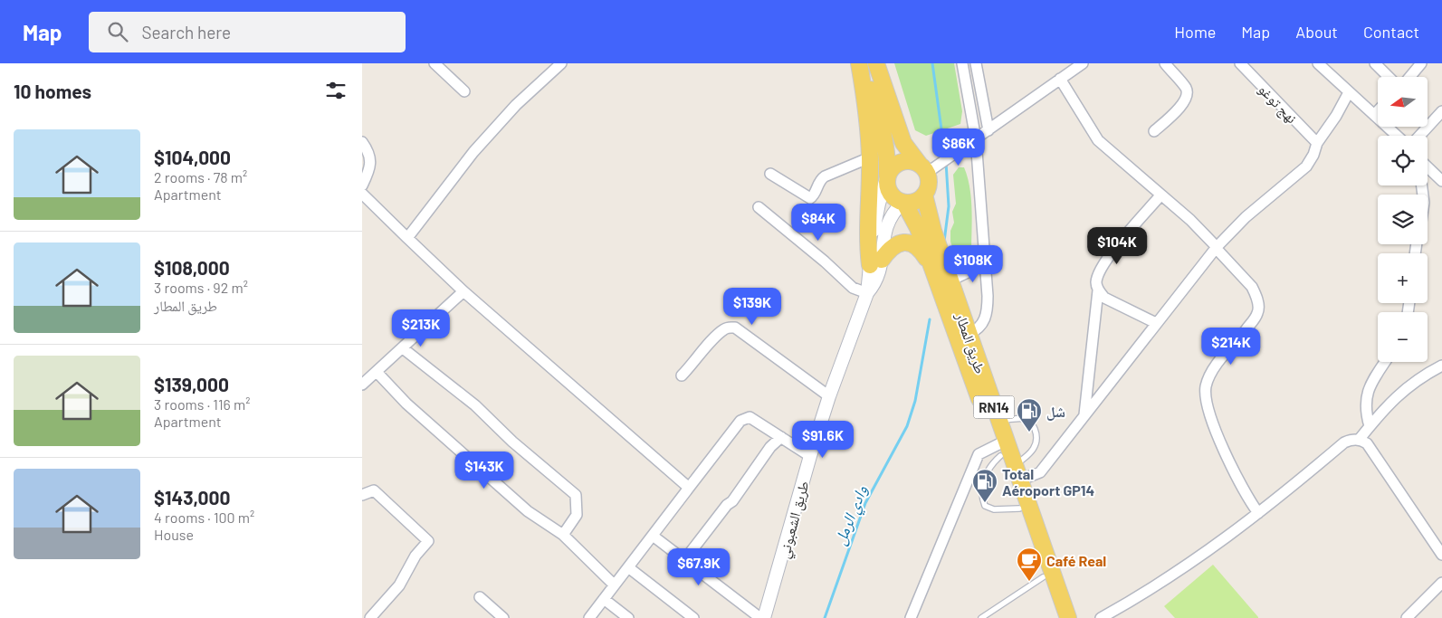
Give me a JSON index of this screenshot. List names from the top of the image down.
{
  "streets": {
    "main road": ["طريق المطار", "RN14"],
    "street": ["نهج توغو", "طريق الشعبوني"]
  },
  "crossings": [
    ["طريق المطار", "RN14"],
    ["طريق المطار", "طريق الشعبوني"],
    ["RN14", "طريق الشعبوني"]
  ],
  "water": ["وادي الرمل"],
  "places": {
    "fuel station": ["شل", "Total Aéroport GP14"],
    "cafe": ["Café Real"]
  },
  "north": "left",
  "page": {
    "header": "Map",
    "search": "Search here",
    "nav": [
      "Home",
      "Map",
      "About",
      "Contact"
    ],
    "heading": "10 homes",
    "map_buttons": ["+", "−"],
    "list": [
      {
        "name": "$104,000",
        "note": "2 rooms · 78 m² · Apartment"
      },
      {
        "name": "$108,000",
        "note": "3 rooms · 92 m² · طريق المطار"
      },
      {
        "name": "$139,000",
        "note": "3 rooms · 116 m² · Apartment"
      },
      {
        "name": "$143,000",
        "note": "4 rooms · 100 m² · House"
      }
    ],
    "price": [
      "$86K",
      "$84K",
      "$104K",
      "$108K",
      "$139K",
      "$213K",
      "$214K",
      "$91.6K",
      "$143K",
      "$67.9K"
    ]
  }
}
